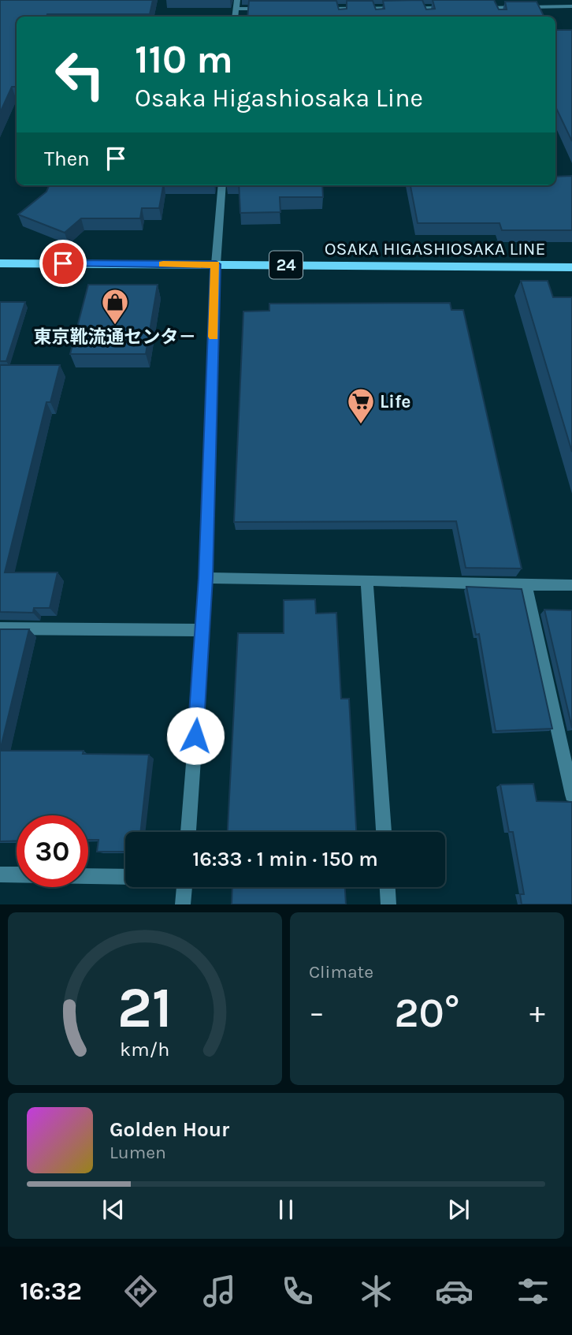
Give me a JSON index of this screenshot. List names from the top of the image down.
{
  "streets": {
    "main road": ["OSAKA HIGASHIOSAKA LINE", "24"]
  },
  "places": {
    "shop": ["東京靴流通センタ－"],
    "supermarket": ["Life"]
  },
  "page": {
    "turn": ["110 m", "Osaka Higashiosaka Line"],
    "then": "Then",
    "limit": "30",
    "trip": "16:33 · 1 min · 150 m",
    "tile": "Climate",
    "heat": ["−", "20°", "+"],
    "song": ["Golden Hour", "Lumen"],
    "tabs": "16:32",
    "gauge": ["21", "km/h"]
  }
}
